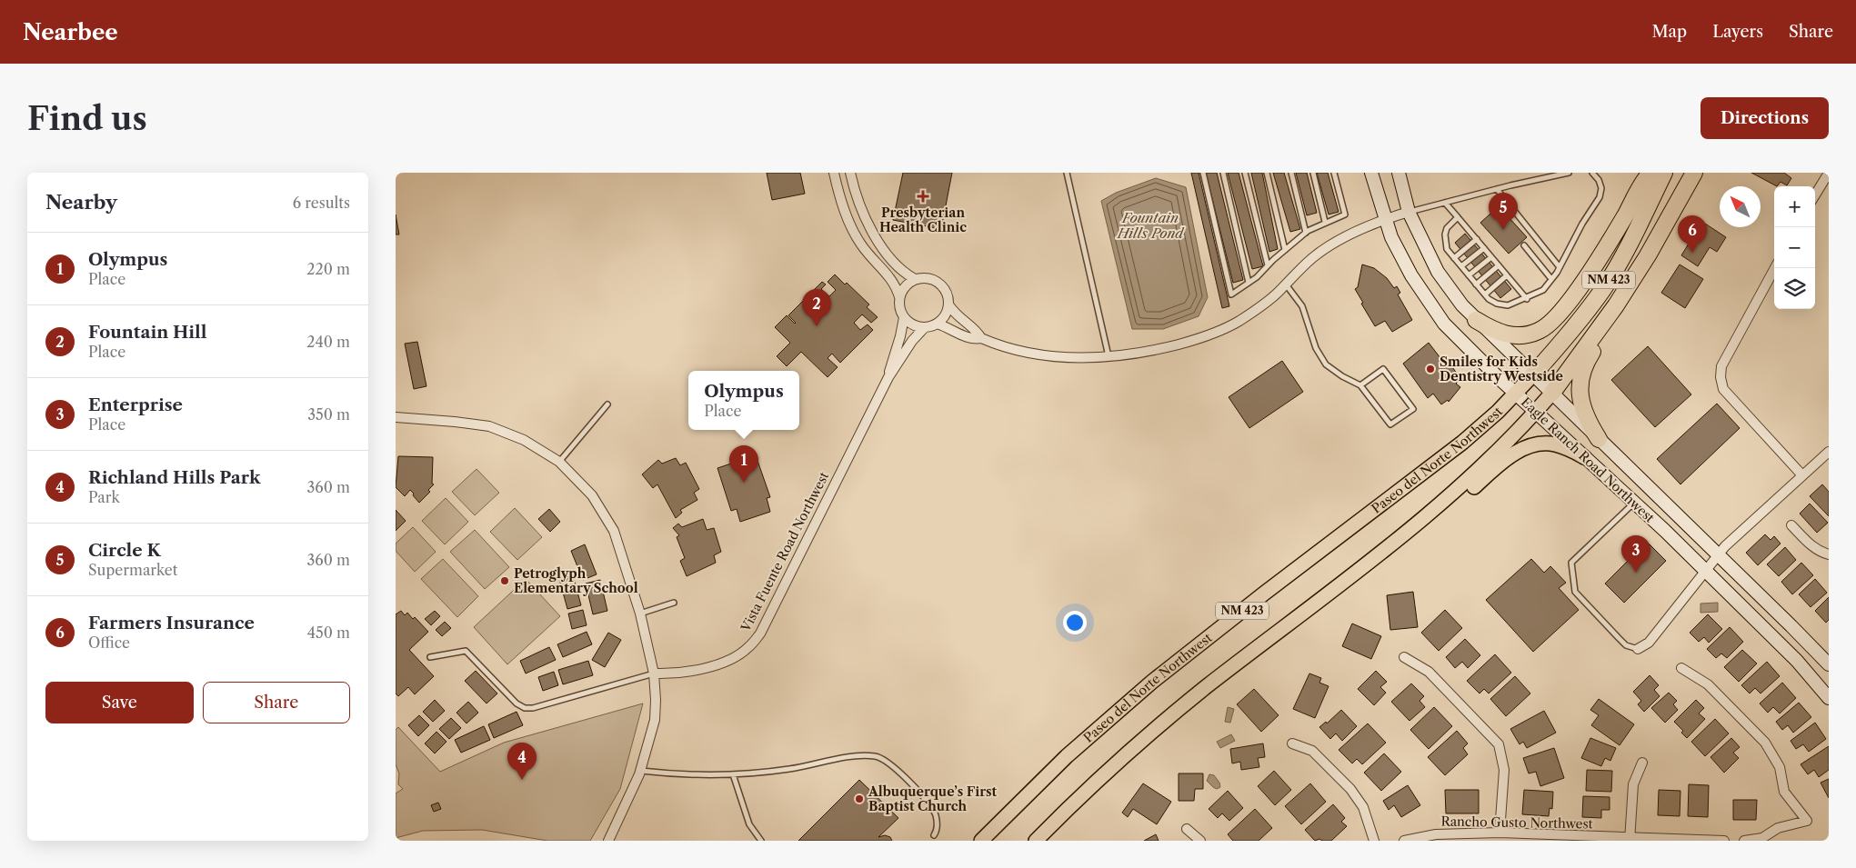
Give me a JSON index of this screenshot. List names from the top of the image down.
{
  "streets": {
    "highway": ["NM 423"],
    "main road": ["Paseo del Norte Northwest"],
    "street": ["Eagle Ranch Road Northwest", "Vista Fuente Road Northwest", "Rancho Gusto Northwest"]
  },
  "crossings": [
    ["NM 423", "Paseo del Norte Northwest"],
    ["NM 423", "Eagle Ranch Road Northwest"],
    ["Paseo del Norte Northwest", "Eagle Ranch Road Northwest"]
  ],
  "water": ["Fountain Hills Pond"],
  "places": {
    "health": ["Presbyterian Health Clinic"],
    "other": ["Smiles for Kids Dentistry Westside", "Petroglyph Elementary School", "Albuquerque’s First Baptist Church"]
  },
  "north": "top left",
  "page": {
    "header": "Nearbee",
    "nav": ["Map", "Layers", "Share"],
    "buttons": [
      "Directions",
      ["Save", "Share"]
    ],
    "title": "Find us",
    "heading": ["Nearby", "6 results"],
    "map_buttons": ["+", "−"],
    "pins": [
      "5",
      "6",
      "2",
      "1",
      "3",
      "4"
    ],
    "list": [
      {
        "mark": "1",
        "name": "Olympus",
        "note": "Place",
        "value": "220 m"
      },
      {
        "mark": "2",
        "name": "Fountain Hill",
        "note": "Place",
        "value": "240 m"
      },
      {
        "mark": "3",
        "name": "Enterprise",
        "note": "Place",
        "value": "350 m"
      },
      {
        "mark": "4",
        "name": "Richland Hills Park",
        "note": "Park",
        "value": "360 m"
      },
      {
        "mark": "5",
        "name": "Circle K",
        "note": "Supermarket",
        "value": "360 m"
      },
      {
        "mark": "6",
        "name": "Farmers Insurance",
        "note": "Office",
        "value": "450 m"
      }
    ],
    "popup": ["Olympus", "Place"]
  }
}
